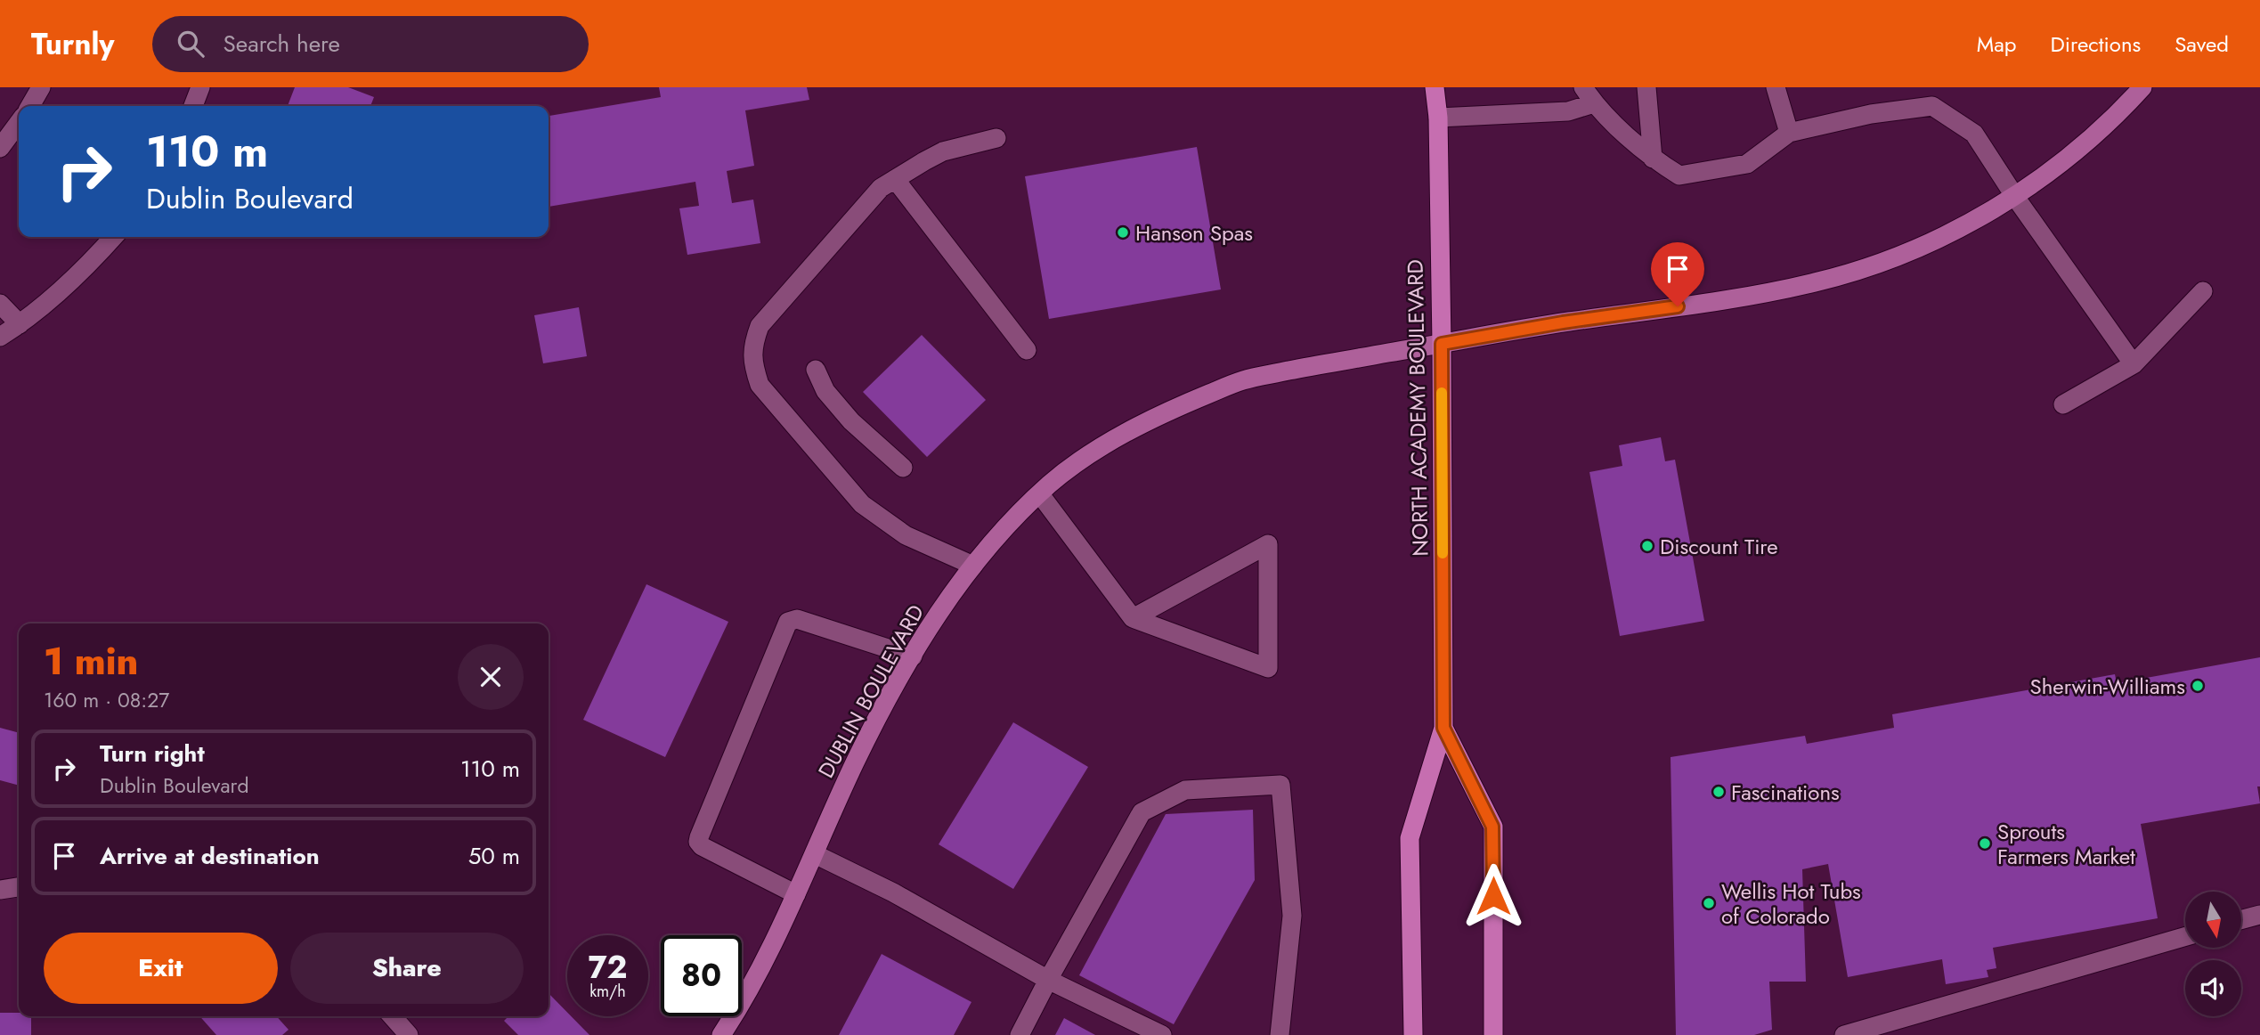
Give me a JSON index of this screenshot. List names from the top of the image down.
{
  "streets": {
    "highway": ["NORTH ACADEMY BOULEVARD"],
    "main road": ["DUBLIN BOULEVARD"]
  },
  "crossings": [
    ["NORTH ACADEMY BOULEVARD", "DUBLIN BOULEVARD"]
  ],
  "places": [
    "Hanson Spas",
    "Discount Tire",
    "Sherwin-Williams",
    "Fascinations",
    "Sprouts Farmers Market",
    "Wellis Hot Tubs of Colorado"
  ],
  "north": "bottom",
  "page": {
    "header": "Turnly",
    "search": "Search here",
    "nav": ["Map", "Directions", "Saved"],
    "turn": ["110 m", "Dublin Boulevard"],
    "heading": ["1 min", "160 m · 08:27"],
    "list": [
      {
        "name": "Turn right",
        "note": "Dublin Boulevard",
        "value": "110 m"
      },
      {
        "name": "Arrive at destination",
        "value": "50 m"
      }
    ],
    "buttons": ["Exit", "Share"],
    "speed": "72 km/h",
    "limit": "80"
  }
}
